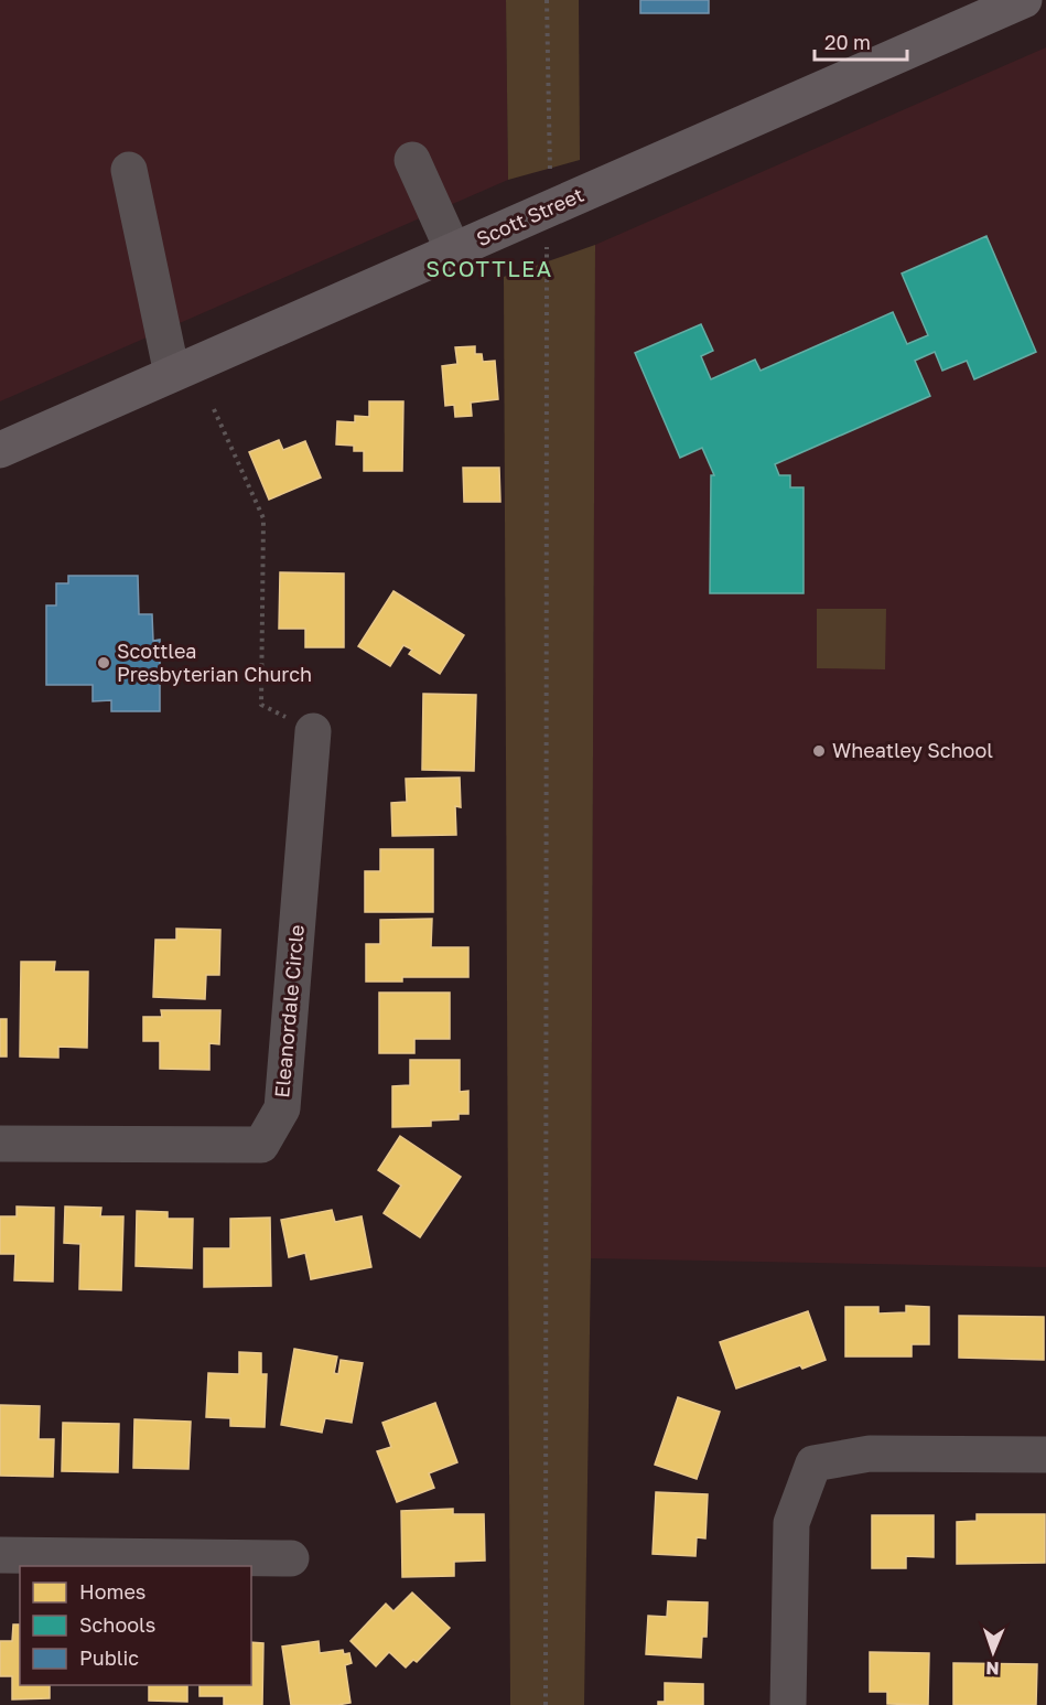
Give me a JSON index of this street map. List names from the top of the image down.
{
  "streets": {
    "main road": ["Scott Street"],
    "street": ["Eleanordale Circle"]
  },
  "districts": ["SCOTTLEA"],
  "places": ["Scottlea Presbyterian Church", "Wheatley School"],
  "legend": ["Homes", "Schools", "Public"],
  "scale_bar": "20 m",
  "north": "bottom"
}
